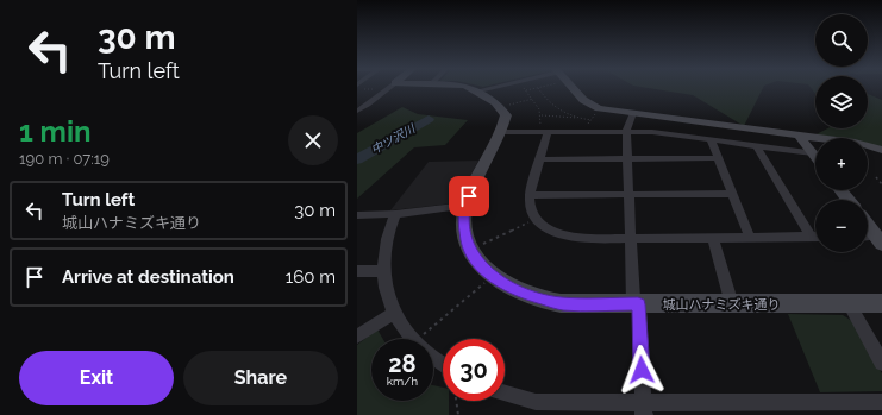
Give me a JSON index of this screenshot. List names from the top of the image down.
{
  "streets": {
    "street": ["城山ハナミズキ通り"]
  },
  "water": ["中ツ沢川"],
  "page": {
    "turn": ["30 m", "Turn left"],
    "map_buttons": ["+", "−"],
    "heading": ["1 min", "190 m · 07:19"],
    "list": [
      {
        "name": "Turn left",
        "note": "城山ハナミズキ通り",
        "value": "30 m"
      },
      {
        "name": "Arrive at destination",
        "value": "160 m"
      }
    ],
    "speed": "28 km/h",
    "limit": "30",
    "buttons": ["Exit", "Share"]
  }
}
